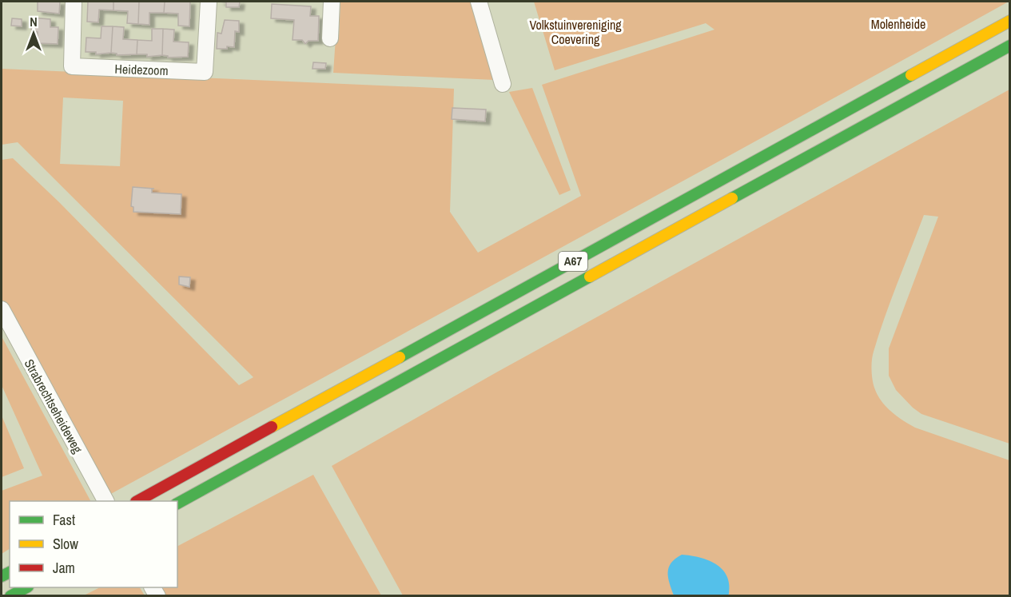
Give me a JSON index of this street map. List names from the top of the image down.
{
  "streets": {
    "highway": ["A67"],
    "street": ["Heidezoom", "Strabrechtseheideweg"]
  },
  "parks": ["Molenheide", "Volkstuinvereniging Coevering"],
  "legend": ["Fast", "Slow", "Jam"],
  "north": "top"
}
